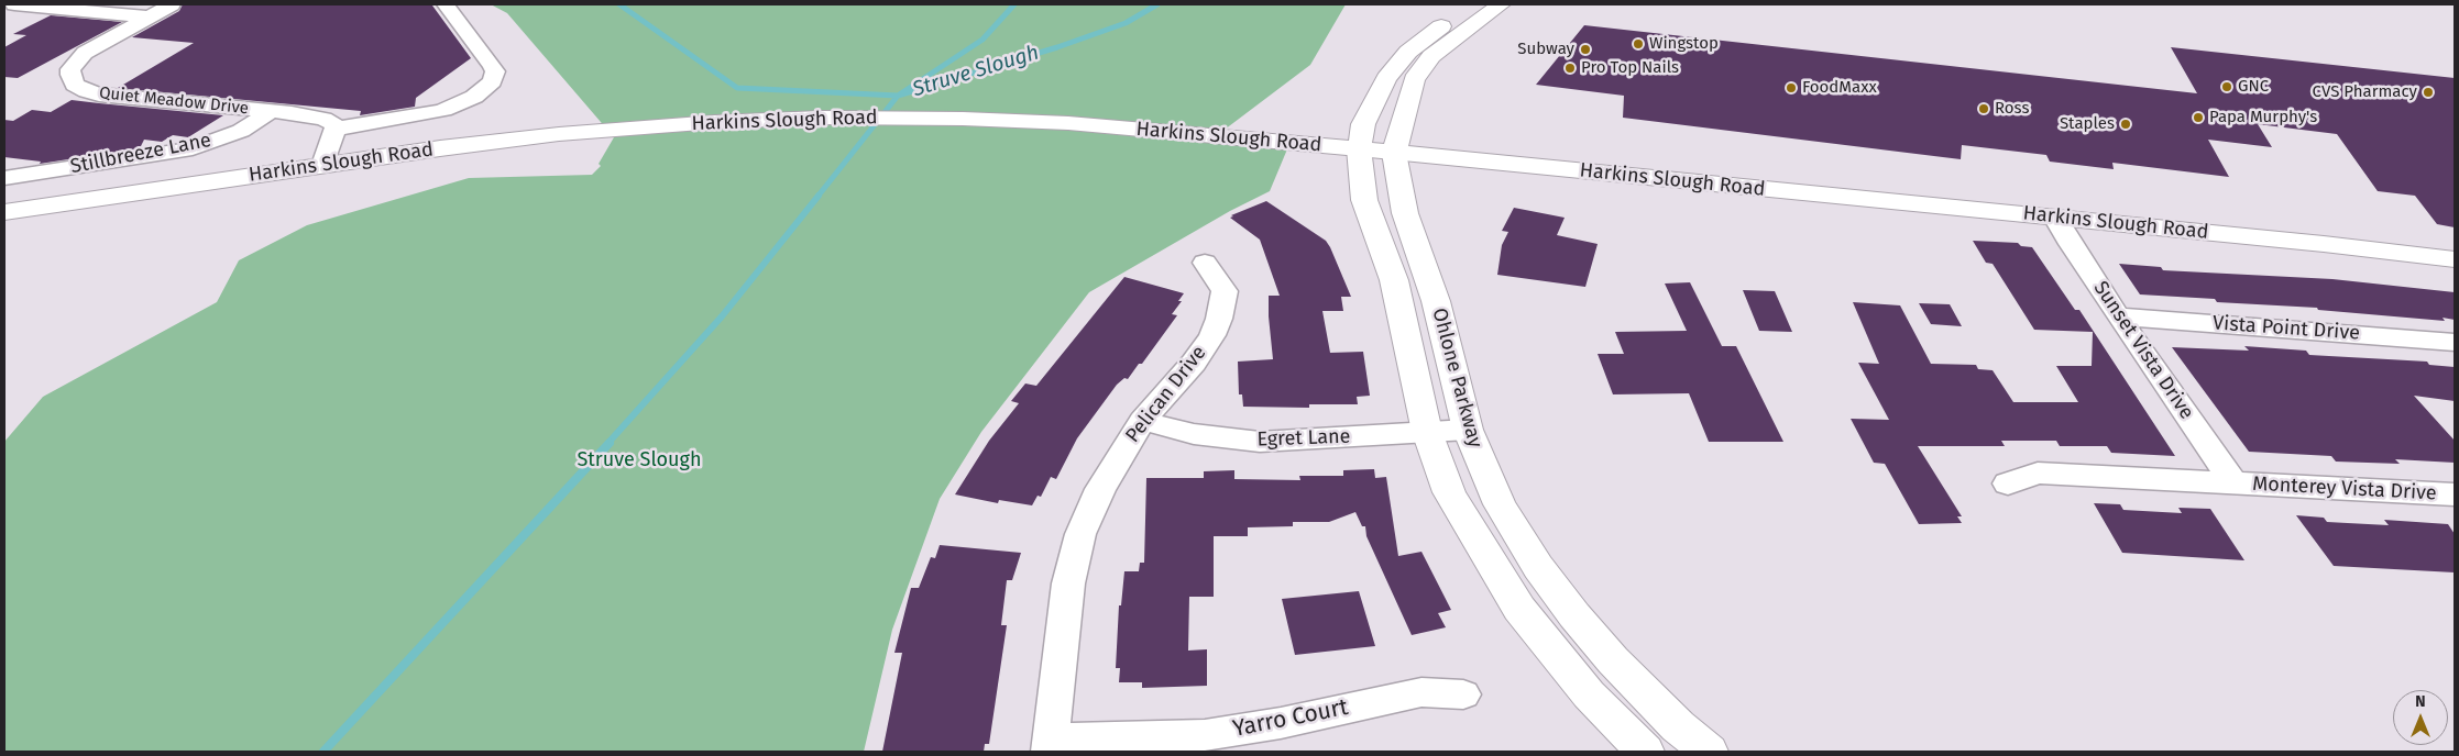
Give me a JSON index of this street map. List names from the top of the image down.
{
  "streets": {
    "main road": ["Harkins Slough Road", "Ohlone Parkway"],
    "street": [
      "Quiet Meadow Drive",
      "Stillbreeze Lane",
      "Vista Point Drive",
      "Sunset Vista Drive",
      "Pelican Drive",
      "Egret Lane",
      "Monterey Vista Drive",
      "Yarro Court"
    ]
  },
  "crossings": [
    ["Quiet Meadow Drive", "Stillbreeze Lane"],
    ["Harkins Slough Road", "Sunset Vista Drive"],
    ["Harkins Slough Road", "Ohlone Parkway"],
    ["Vista Point Drive", "Sunset Vista Drive"],
    ["Sunset Vista Drive", "Monterey Vista Drive"],
    ["Ohlone Parkway", "Egret Lane"],
    ["Pelican Drive", "Egret Lane"],
    ["Pelican Drive", "Yarro Court"]
  ],
  "water": ["Struve Slough"],
  "parks": ["Struve Slough"],
  "places": [
    "Wingstop",
    "Subway",
    "Pro Top Nails",
    "GNC",
    "FoodMaxx",
    "CVS Pharmacy",
    "Ross",
    "Papa Murphy's",
    "Staples"
  ],
  "north": "top"
}
